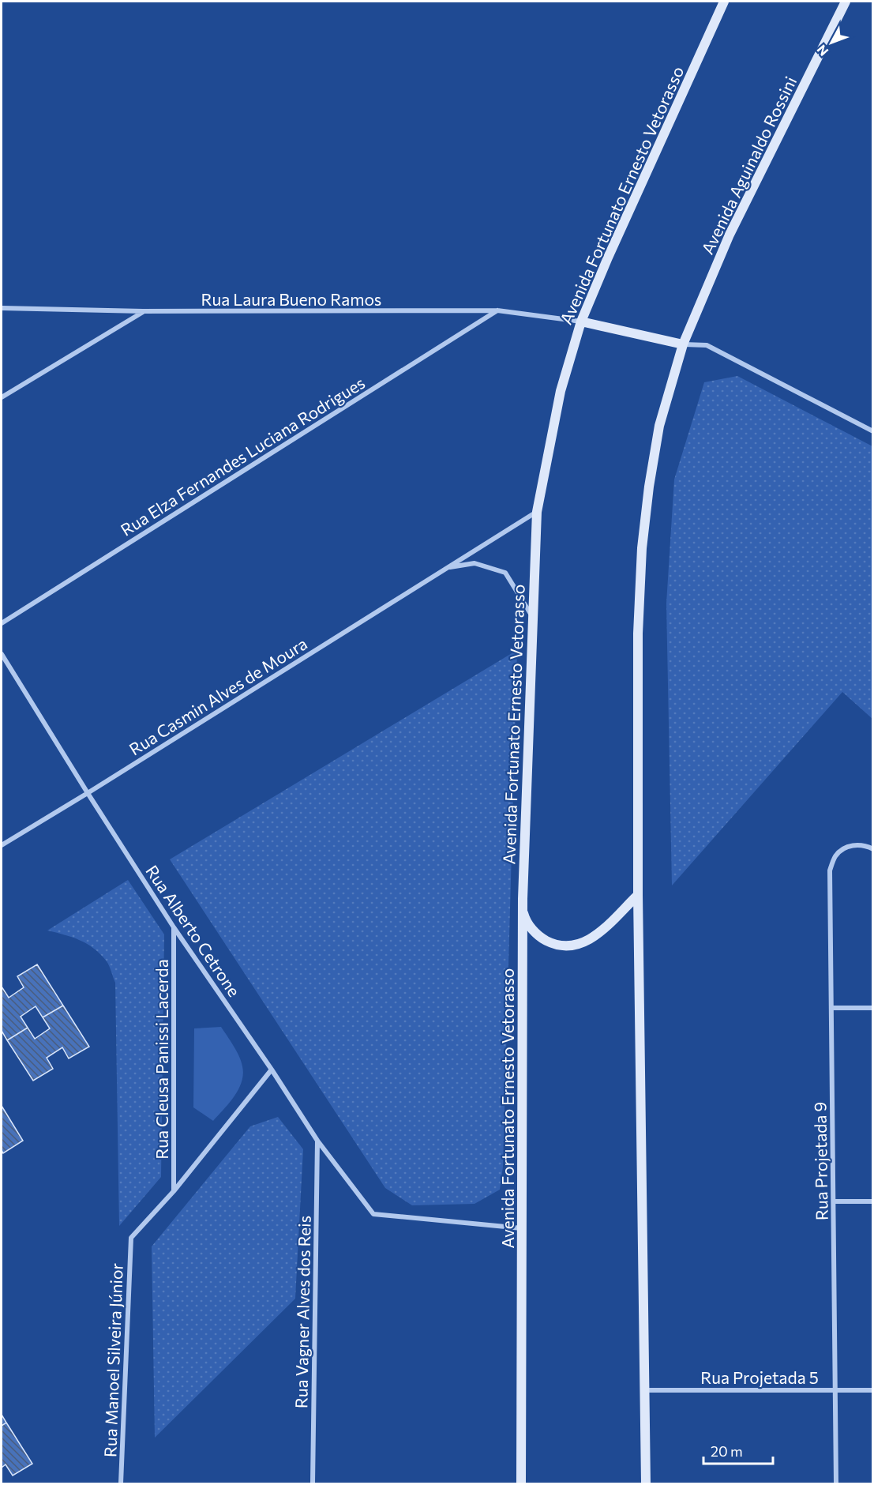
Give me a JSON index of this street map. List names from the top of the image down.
{
  "streets": {
    "street": [
      "Avenida Aguinaldo Rossini",
      "Avenida Fortunato Ernesto Vetorasso",
      "Rua Laura Bueno Ramos",
      "Rua Elza Fernandes Luciana Rodrigues",
      "Rua Casmin Alves de Moura",
      "Rua Alberto Cetrone",
      "Rua Cleusa Panissi Lacerda",
      "Rua Projetada 9",
      "Rua Vagner Alves dos Reis",
      "Rua Manoel Silveira Júnior",
      "Rua Projetada 5"
    ]
  },
  "crossings": [
    ["Avenida Fortunato Ernesto Vetorasso", "Rua Laura Bueno Ramos"],
    ["Avenida Fortunato Ernesto Vetorasso", "Rua Casmin Alves de Moura"],
    ["Avenida Fortunato Ernesto Vetorasso", "Rua Alberto Cetrone"],
    ["Rua Laura Bueno Ramos", "Rua Elza Fernandes Luciana Rodrigues"],
    ["Rua Casmin Alves de Moura", "Rua Alberto Cetrone"],
    ["Rua Alberto Cetrone", "Rua Cleusa Panissi Lacerda"],
    ["Rua Alberto Cetrone", "Rua Vagner Alves dos Reis"],
    ["Rua Cleusa Panissi Lacerda", "Rua Manoel Silveira Júnior"],
    ["Rua Projetada 9", "Rua Projetada 5"]
  ],
  "scale_bar": "20 m",
  "north": "bottom left"
}
